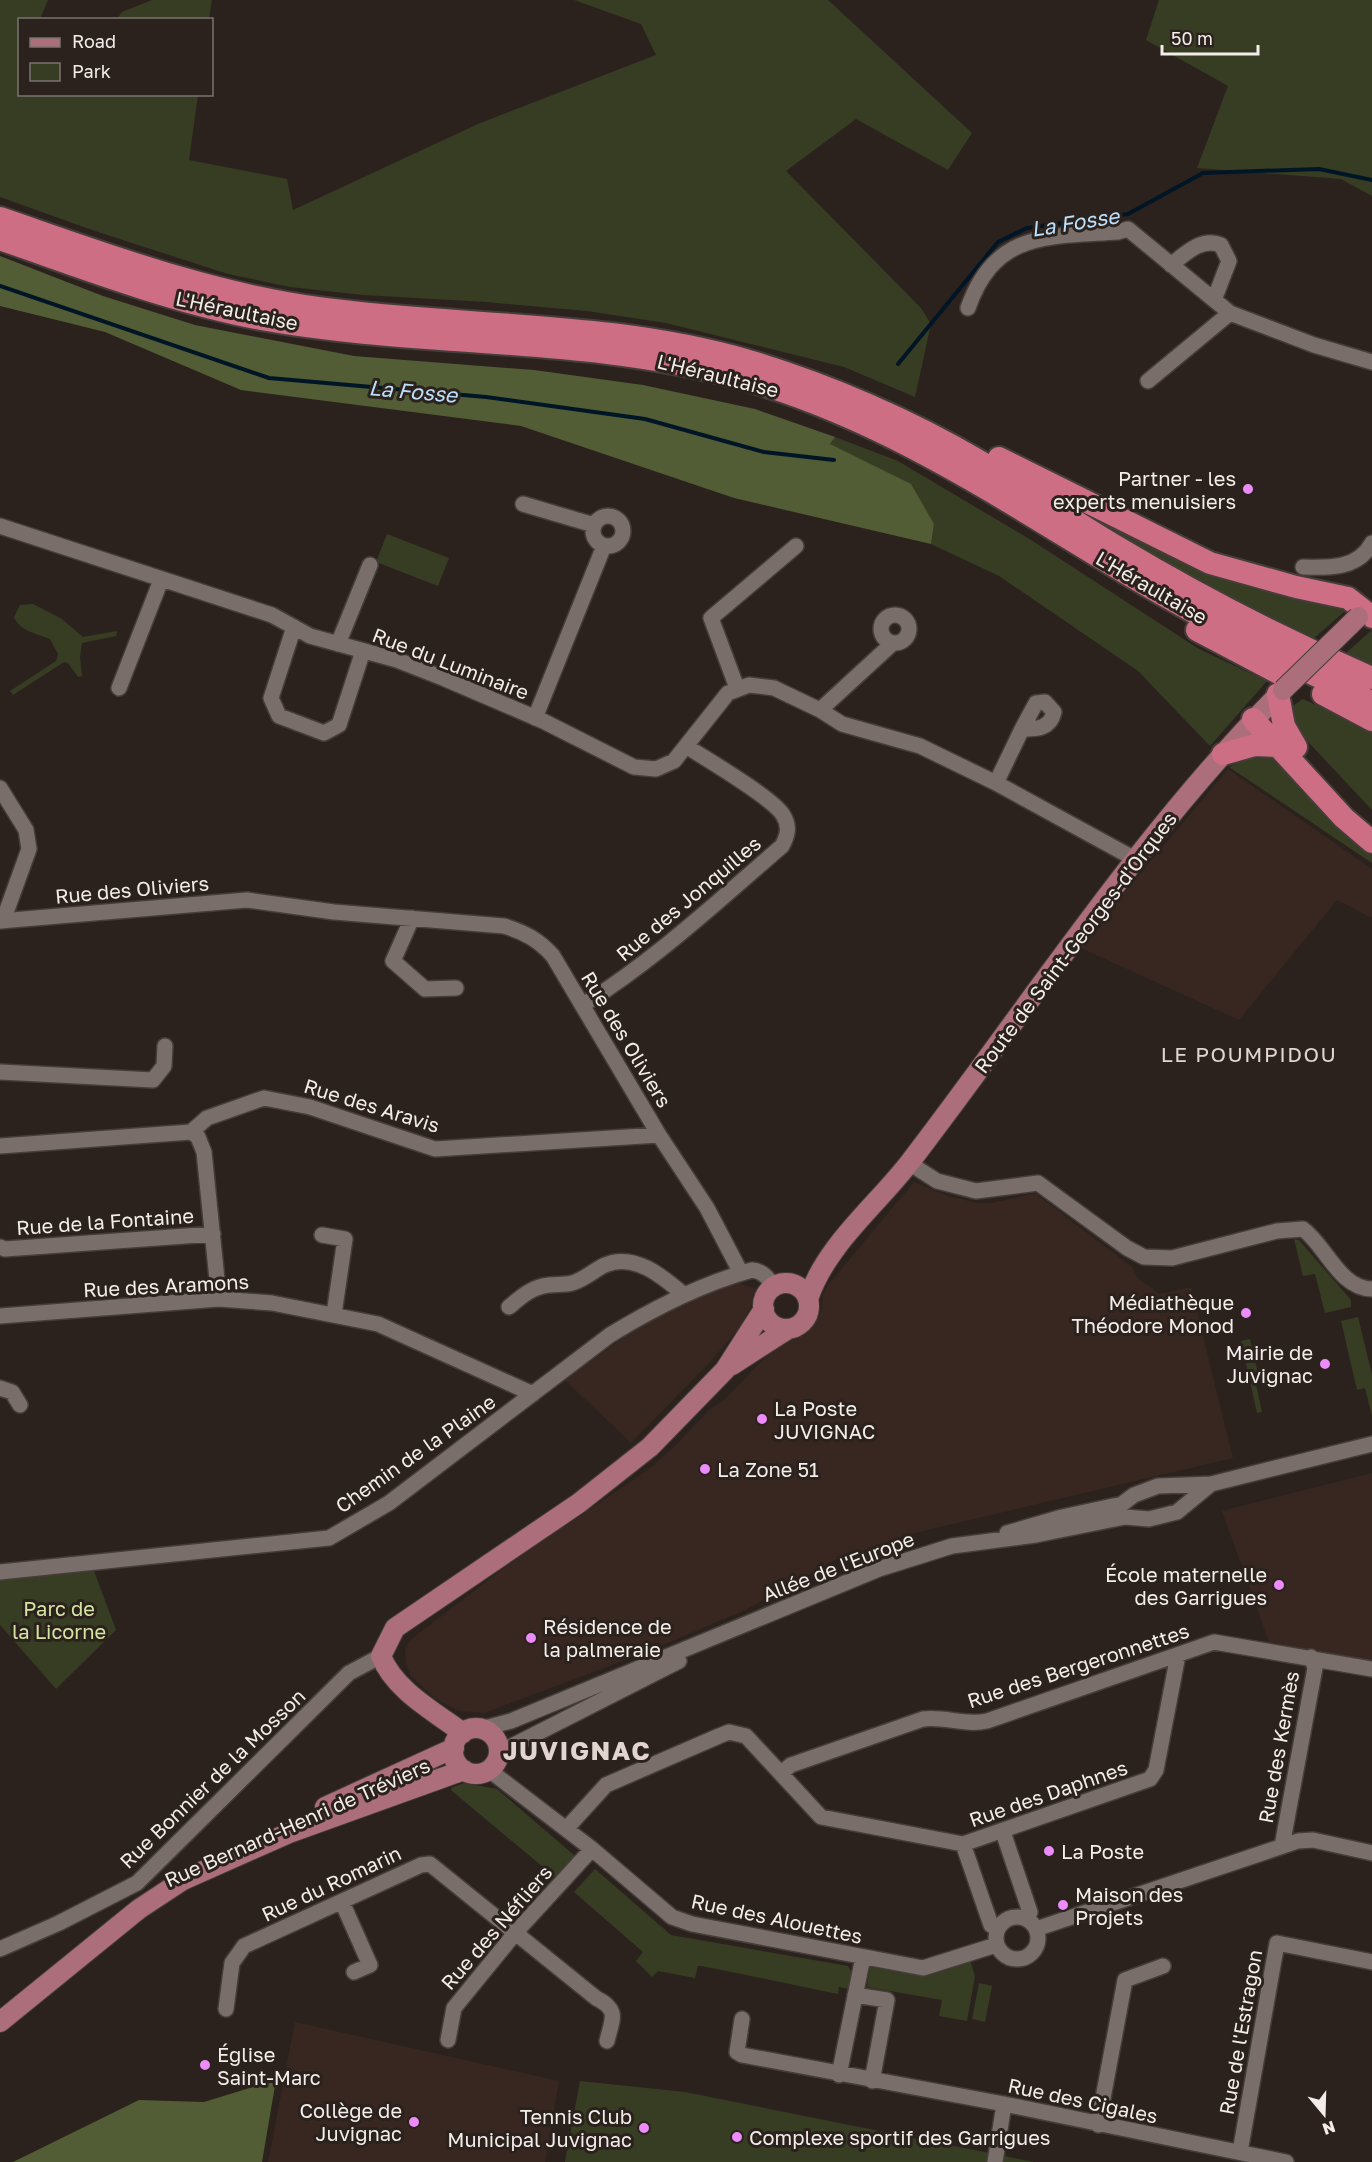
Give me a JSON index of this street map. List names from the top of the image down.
{
  "streets": {
    "highway": ["L'Héraultaise"],
    "main road": ["Route de Saint-Georges-d'Orques", "Rue Bernard-Henri de Tréviers"],
    "street": [
      "Rue du Luminaire",
      "Rue des Oliviers",
      "Rue des Jonquilles",
      "Rue des Aravis",
      "Rue de la Fontaine",
      "Rue des Aramons",
      "Chemin de la Plaine",
      "Allée de l'Europe",
      "Rue des Bergeronnettes",
      "Rue des Kermès",
      "Rue Bonnier de la Mosson",
      "Rue des Daphnes",
      "Rue du Romarin",
      "Rue des Alouettes",
      "Rue des Néfliers",
      "Rue de l'Estragon",
      "Rue des Cigales"
    ]
  },
  "crossings": [
    ["Rue du Luminaire", "Rue des Jonquilles"],
    ["Rue des Oliviers", "Rue des Jonquilles"],
    ["Rue des Oliviers", "Rue des Aravis"],
    ["Rue des Oliviers", "Chemin de la Plaine"],
    ["Rue des Aravis", "Rue de la Fontaine"],
    ["Rue de la Fontaine", "Rue des Aramons"],
    ["Rue des Aramons", "Chemin de la Plaine"],
    ["Allée de l'Europe", "Rue Bernard-Henri de Tréviers"],
    ["Allée de l'Europe", "Rue des Alouettes"],
    ["Rue des Bergeronnettes", "Rue des Kermès"],
    ["Rue des Bergeronnettes", "Rue des Daphnes"],
    ["Rue Bernard-Henri de Tréviers", "Rue des Alouettes"],
    ["Rue du Romarin", "Rue des Néfliers"],
    ["Rue des Alouettes", "Rue des Néfliers"],
    ["Rue de l'Estragon", "Rue des Cigales"]
  ],
  "districts": ["LE POUMPIDOU", "JUVIGNAC"],
  "water": ["La Fosse"],
  "parks": ["Parc de la Licorne"],
  "places": [
    "Partner - les experts menuisiers",
    "Médiathèque Théodore Monod",
    "Mairie de Juvignac",
    "La Poste JUVIGNAC",
    "La Zone 51",
    "École maternelle des Garrigues",
    "Résidence de la palmeraie",
    "La Poste",
    "Maison des Projets",
    "Église Saint-Marc",
    "Collège de Juvignac",
    "Tennis Club Municipal Juvignac",
    "Complexe sportif des Garrigues"
  ],
  "legend": ["Road", "Park"],
  "scale_bar": "50 m",
  "north": "bottom"
}
